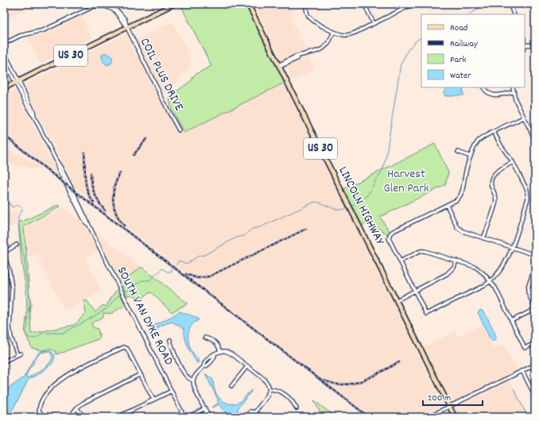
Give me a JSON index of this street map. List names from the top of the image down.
{
  "streets": {
    "main road": ["US 30", "LINCOLN HIGHWAY"],
    "street": ["COIL PLUS DRIVE", "SOUTH VAN DYKE ROAD"]
  },
  "crossings": [
    ["US 30", "COIL PLUS DRIVE"],
    ["US 30", "SOUTH VAN DYKE ROAD"]
  ],
  "parks": ["Harvest Glen Park"],
  "legend": [
    "Road",
    "Railway",
    "Park",
    "Water"
  ],
  "scale_bar": "200 m"
}
